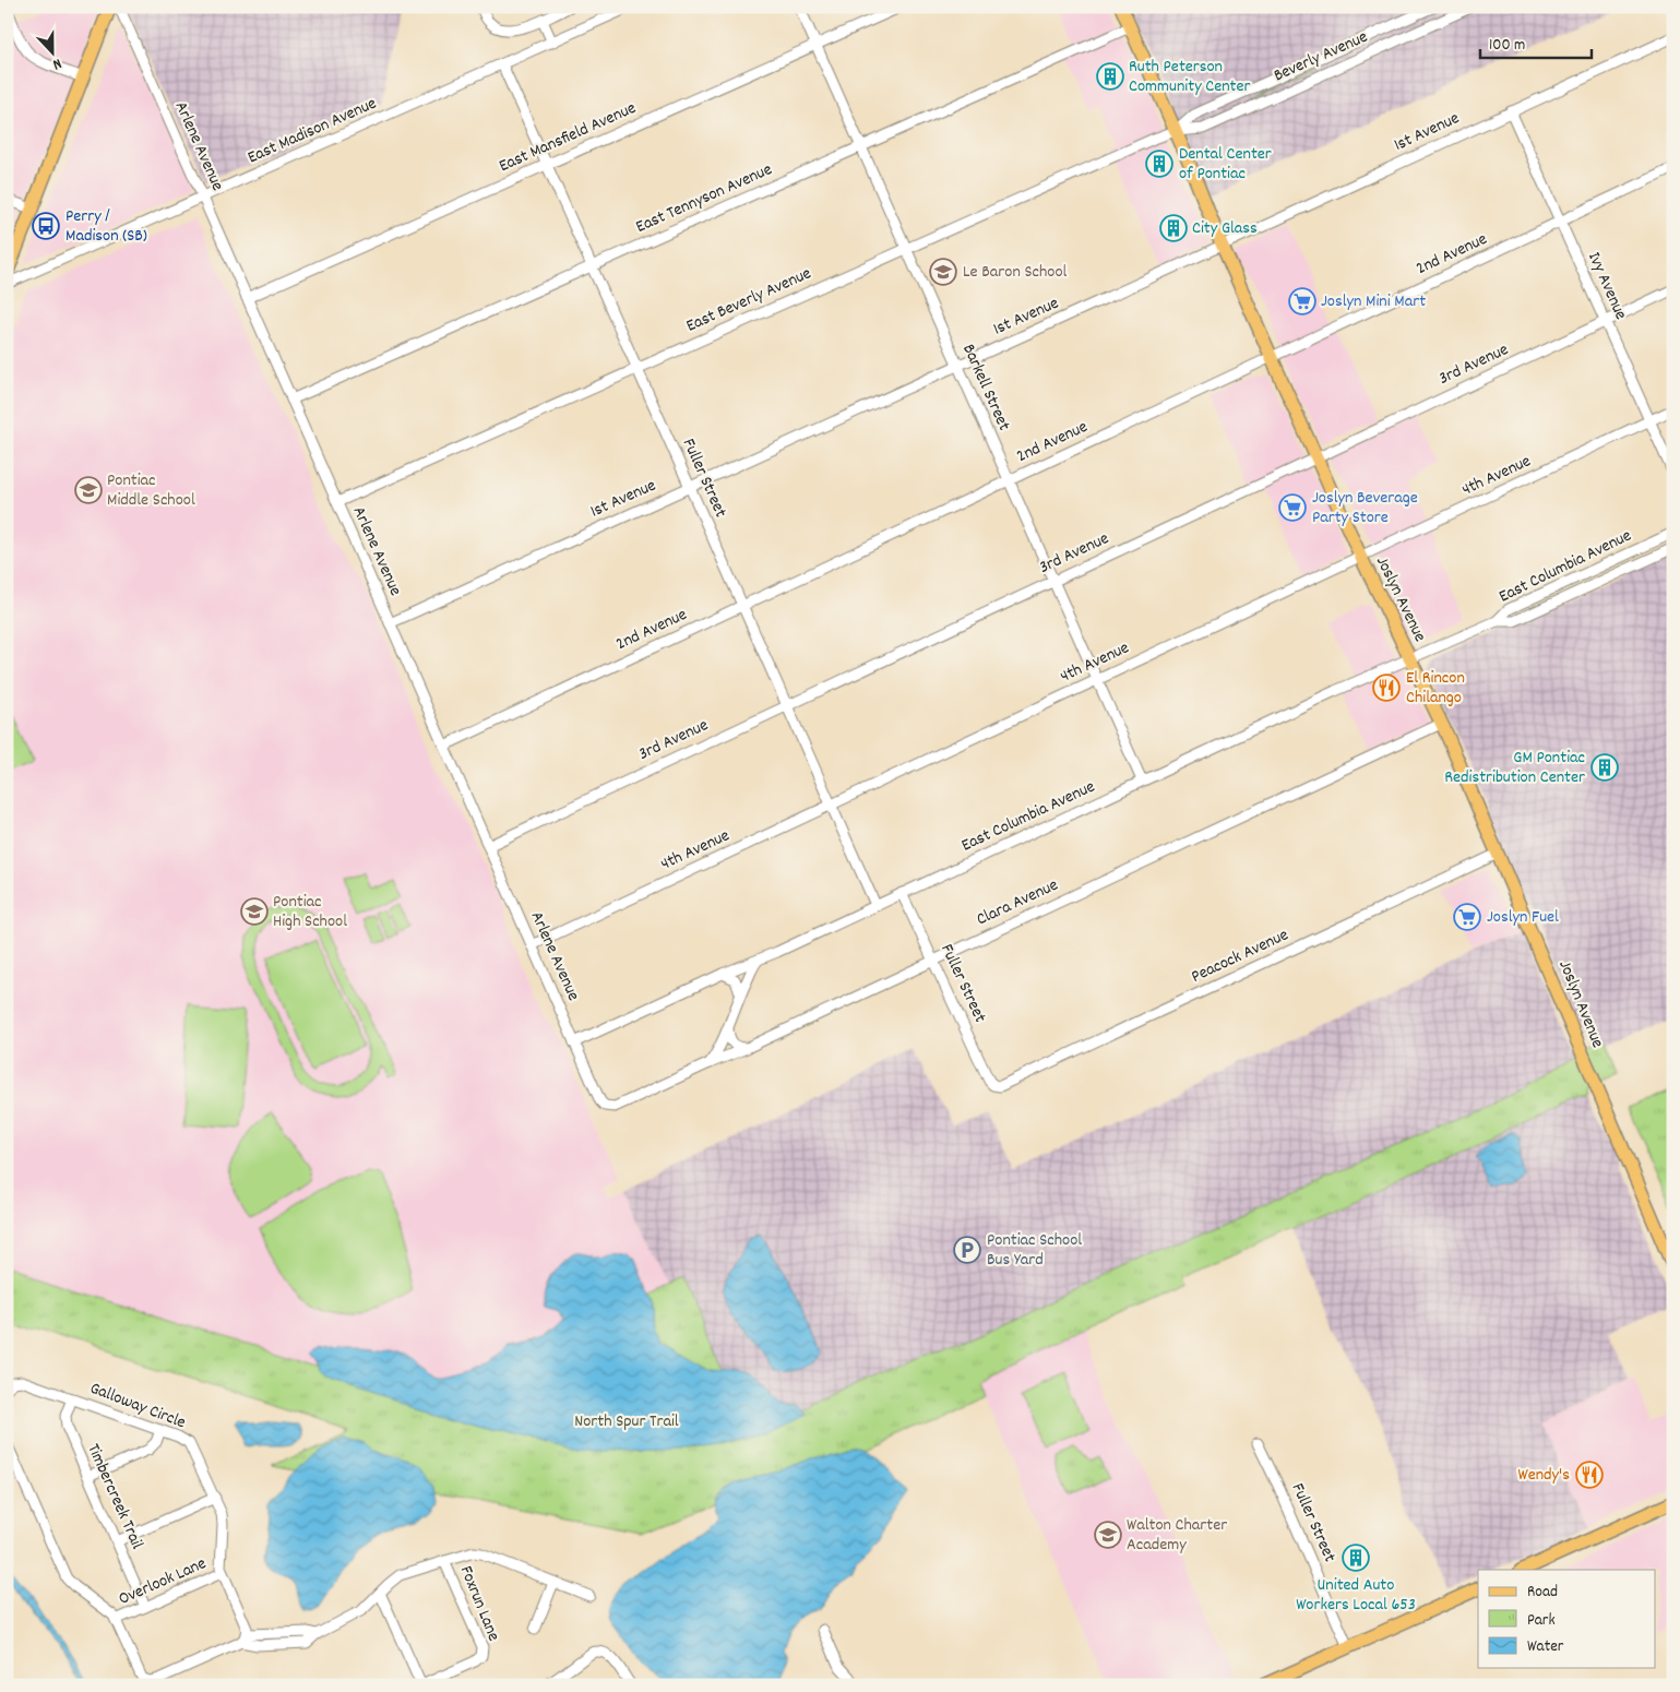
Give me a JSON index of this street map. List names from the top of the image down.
{
  "streets": {
    "main road": ["Joslyn Avenue"],
    "street": [
      "Beverly Avenue",
      "East Madison Avenue",
      "1st Avenue",
      "East Mansfield Avenue",
      "Arlene Avenue",
      "East Tennyson Avenue",
      "2nd Avenue",
      "Ivy Avenue",
      "East Beverly Avenue",
      "3rd Avenue",
      "Barkell Street",
      "4th Avenue",
      "Fuller Street",
      "East Columbia Avenue",
      "Clara Avenue",
      "Peacock Avenue",
      "Galloway Circle",
      "Timbercreek Trail",
      "Overlook Lane",
      "Foxrun Lane"
    ]
  },
  "crossings": [
    ["Beverly Avenue", "East Beverly Avenue"],
    ["Beverly Avenue", "Joslyn Avenue"],
    ["East Madison Avenue", "Arlene Avenue"],
    ["East Madison Avenue", "Fuller Street"],
    ["1st Avenue", "Arlene Avenue"],
    ["1st Avenue", "Ivy Avenue"],
    ["1st Avenue", "Barkell Street"],
    ["1st Avenue", "Fuller Street"],
    ["1st Avenue", "Joslyn Avenue"],
    ["East Mansfield Avenue", "Arlene Avenue"],
    ["East Mansfield Avenue", "Barkell Street"],
    ["East Mansfield Avenue", "Fuller Street"],
    ["Arlene Avenue", "East Tennyson Avenue"],
    ["Arlene Avenue", "2nd Avenue"],
    ["Arlene Avenue", "East Beverly Avenue"],
    ["Arlene Avenue", "3rd Avenue"],
    ["Arlene Avenue", "4th Avenue"],
    ["Arlene Avenue", "East Columbia Avenue"],
    ["Arlene Avenue", "Clara Avenue"],
    ["East Tennyson Avenue", "Barkell Street"],
    ["East Tennyson Avenue", "Fuller Street"],
    ["East Tennyson Avenue", "Joslyn Avenue"],
    ["2nd Avenue", "Ivy Avenue"],
    ["2nd Avenue", "Barkell Street"],
    ["2nd Avenue", "Fuller Street"],
    ["2nd Avenue", "Joslyn Avenue"],
    ["Ivy Avenue", "3rd Avenue"],
    ["Ivy Avenue", "4th Avenue"],
    ["East Beverly Avenue", "Barkell Street"],
    ["East Beverly Avenue", "Fuller Street"],
    ["East Beverly Avenue", "Joslyn Avenue"],
    ["3rd Avenue", "Barkell Street"],
    ["3rd Avenue", "Fuller Street"],
    ["3rd Avenue", "Joslyn Avenue"],
    ["Barkell Street", "4th Avenue"],
    ["Barkell Street", "East Columbia Avenue"],
    ["4th Avenue", "Fuller Street"],
    ["4th Avenue", "Joslyn Avenue"],
    ["Fuller Street", "East Columbia Avenue"],
    ["Fuller Street", "Clara Avenue"],
    ["Fuller Street", "Peacock Avenue"],
    ["East Columbia Avenue", "Joslyn Avenue"],
    ["Joslyn Avenue", "Clara Avenue"],
    ["Joslyn Avenue", "Peacock Avenue"],
    ["Galloway Circle", "Timbercreek Trail"],
    ["Galloway Circle", "Overlook Lane"],
    ["Timbercreek Trail", "Overlook Lane"]
  ],
  "parks": ["North Spur Trail"],
  "places": {
    "building": [
      "Ruth Peterson Community Center",
      "Dental Center of Pontiac",
      "City Glass",
      "GM Pontiac Redistribution Center",
      "United Auto Workers Local 653"
    ],
    "bus stop": ["Perry / Madison (SB)"],
    "school or university": [
      "Le Baron School",
      "Pontiac Middle School",
      "Pontiac High School",
      "Walton Charter Academy"
    ],
    "supermarket": ["Joslyn Mini Mart", "Joslyn Beverage Party Store", "Joslyn Fuel"],
    "restaurant": ["El Rincon Chilango", "Wendy's"],
    "parking": ["Pontiac School Bus Yard"]
  },
  "legend": ["Road", "Park", "Water"],
  "scale_bar": "100 m",
  "north": "bottom"
}
